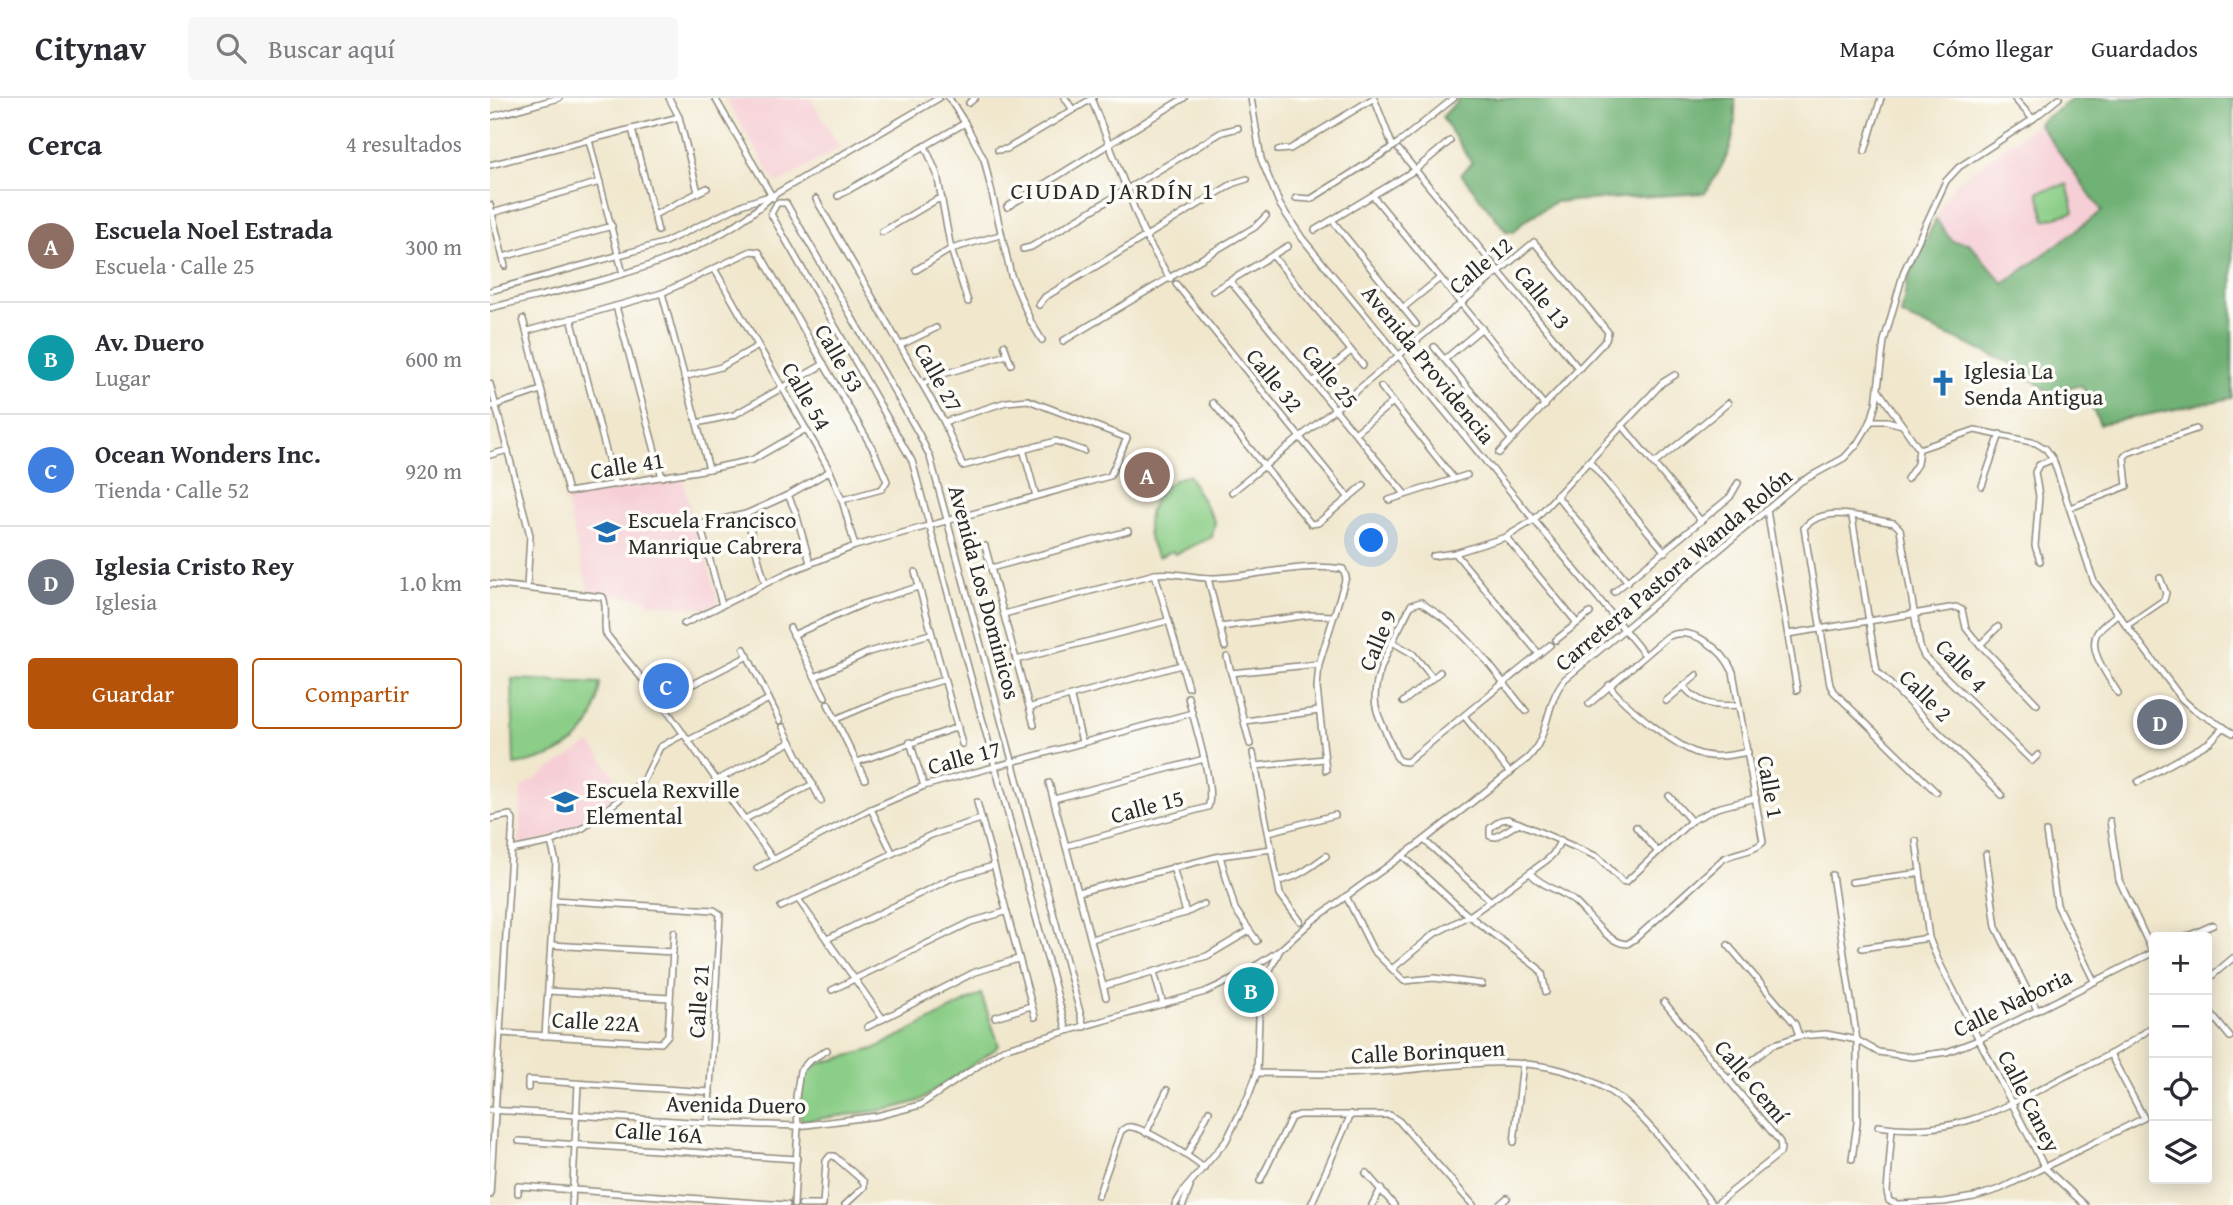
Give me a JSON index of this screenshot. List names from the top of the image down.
{
  "streets": {
    "street": [
      "Calle 12",
      "Calle 13",
      "Calle 53",
      "Avenida Providencia",
      "Calle 25",
      "Calle 27",
      "Calle 32",
      "Calle 54",
      "Calle 41",
      "Carretera Pastora Wanda Rolón",
      "Avenida Los Dominicos",
      "Calle 9",
      "Calle 4",
      "Calle 2",
      "Calle 17",
      "Calle 1",
      "Calle 15",
      "Calle 21",
      "Calle Naboria",
      "Calle 22A",
      "Calle Borinquen",
      "Calle Cemí",
      "Calle Caney",
      "Avenida Duero",
      "Calle 16A"
    ]
  },
  "crossings": [
    ["Calle 12", "Calle 13"],
    ["Calle 12", "Avenida Providencia"],
    ["Calle 12", "Calle 25"],
    ["Calle 12", "Calle 32"],
    ["Calle 53", "Calle 54"],
    ["Avenida Providencia", "Carretera Pastora Wanda Rolón"],
    ["Avenida Providencia", "Calle 1"],
    ["Calle 54", "Calle 41"],
    ["Carretera Pastora Wanda Rolón", "Calle Borinquen"],
    ["Carretera Pastora Wanda Rolón", "Avenida Duero"],
    ["Avenida Los Dominicos", "Calle 17"],
    ["Avenida Los Dominicos", "Avenida Duero"],
    ["Calle 4", "Calle 2"],
    ["Calle 17", "Calle 15"],
    ["Calle 21", "Avenida Duero"],
    ["Calle Naboria", "Calle Cemí"],
    ["Calle Naboria", "Calle Caney"],
    ["Calle Borinquen", "Calle Cemí"]
  ],
  "districts": ["CIUDAD JARDÍN 1"],
  "places": {
    "church": ["Iglesia La Senda Antigua"],
    "school or university": ["Escuela Francisco Manrique Cabrera", "Escuela Rexville Elemental"]
  },
  "page": {
    "header": "Citynav",
    "search": "Buscar aquí",
    "nav": ["Mapa", "Cómo llegar", "Guardados"],
    "heading": ["Cerca", "4 resultados"],
    "list": [
      {
        "mark": "A",
        "name": "Escuela Noel Estrada",
        "note": "Escuela · Calle 25",
        "value": "300 m"
      },
      {
        "mark": "B",
        "name": "Av. Duero",
        "note": "Lugar",
        "value": "600 m"
      },
      {
        "mark": "C",
        "name": "Ocean Wonders Inc.",
        "note": "Tienda · Calle 52",
        "value": "920 m"
      },
      {
        "mark": "D",
        "name": "Iglesia Cristo Rey",
        "note": "Iglesia",
        "value": "1.0 km"
      }
    ],
    "pins": [
      "A",
      "C",
      "D",
      "B"
    ],
    "buttons": ["Guardar", "Compartir"],
    "map_buttons": ["+", "−"]
  }
}
